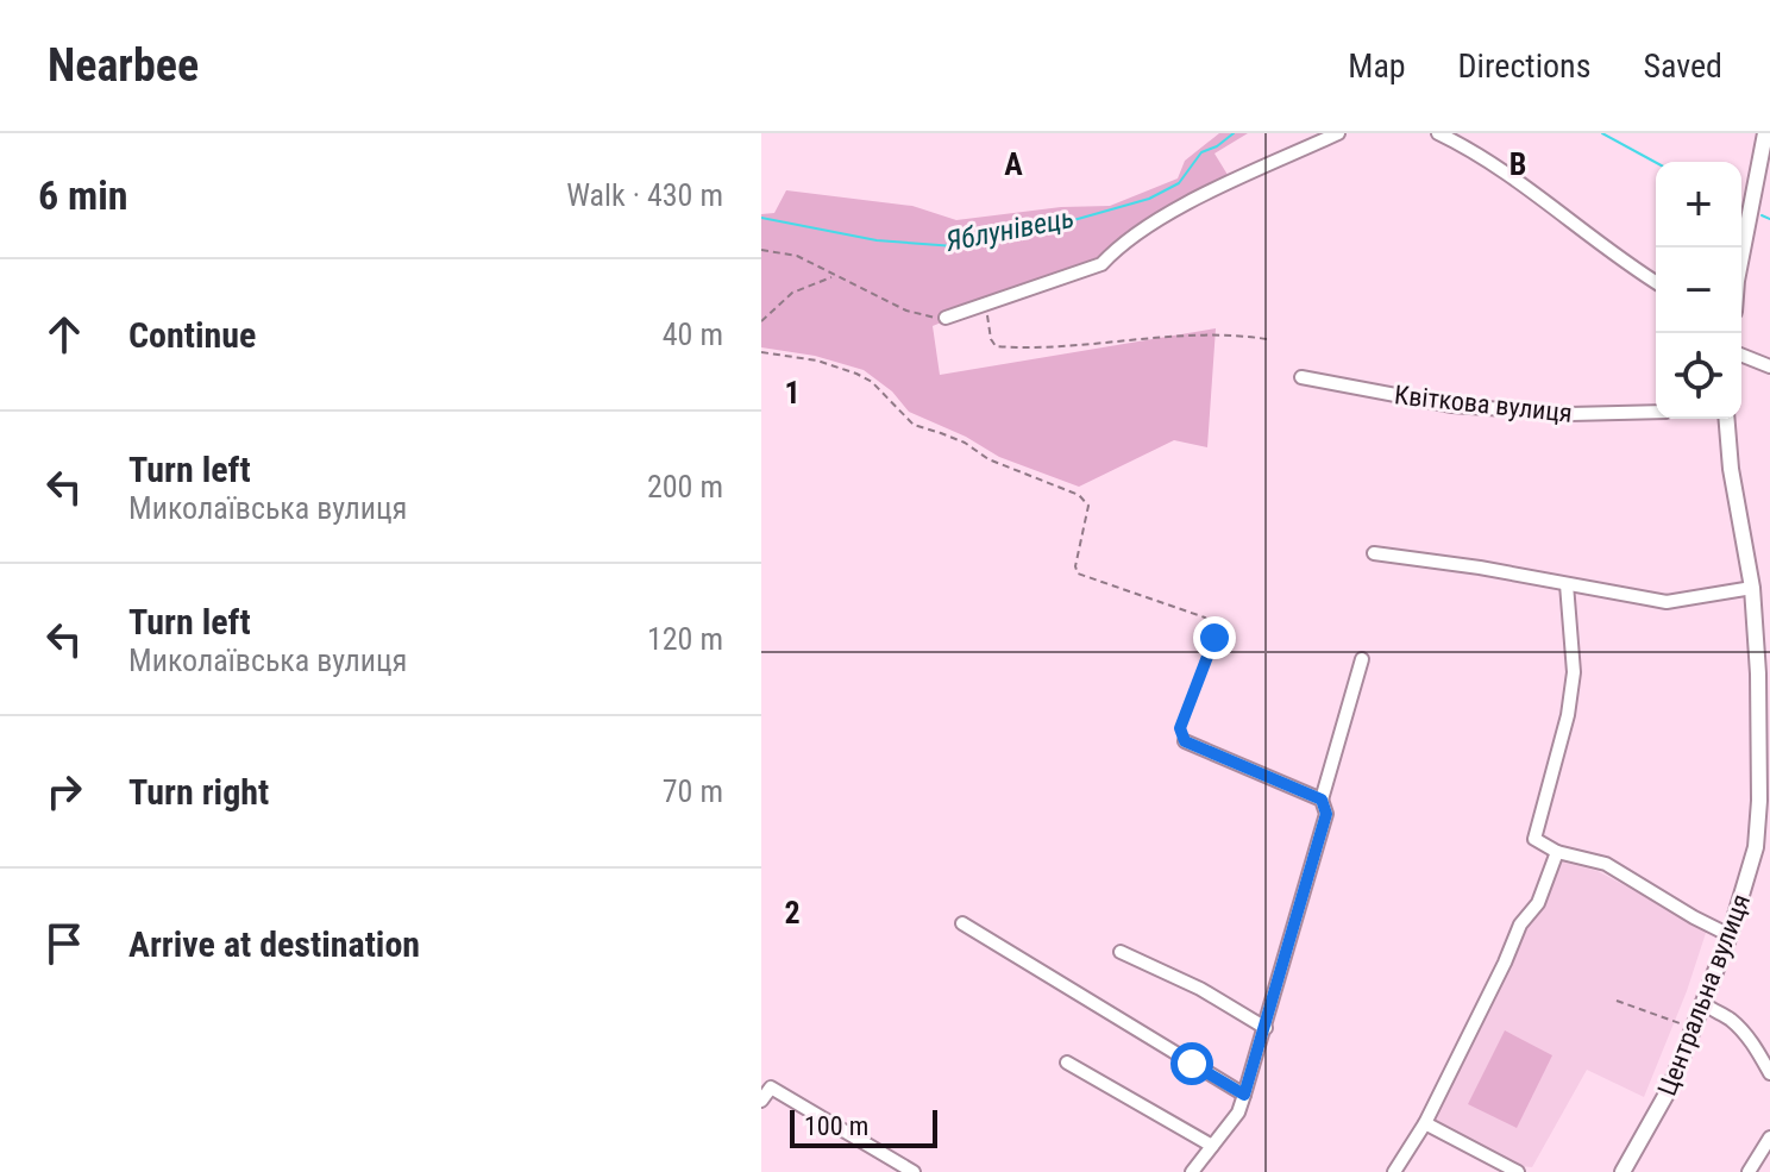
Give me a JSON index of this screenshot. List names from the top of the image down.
{
  "streets": {
    "main road": ["Центральна вулиця"],
    "street": ["Квіткова вулиця"]
  },
  "water": ["Яблунівець"],
  "scale_bar": "100 m",
  "page": {
    "header": "Nearbee",
    "nav": ["Map", "Directions", "Saved"],
    "heading": ["6 min", "Walk · 430 m"],
    "map_buttons": ["+", "−"],
    "list": [
      ["Continue", "40 m"],
      ["Turn left", "Миколаївська вулиця", "200 m"],
      ["Turn left", "Миколаївська вулиця", "120 m"],
      ["Turn right", "70 m"],
      "Arrive at destination"
    ],
    "scale": "100 m"
  },
  "grid": {
    "columns": ["A", "B"],
    "rows": ["1", "2"]
  }
}
